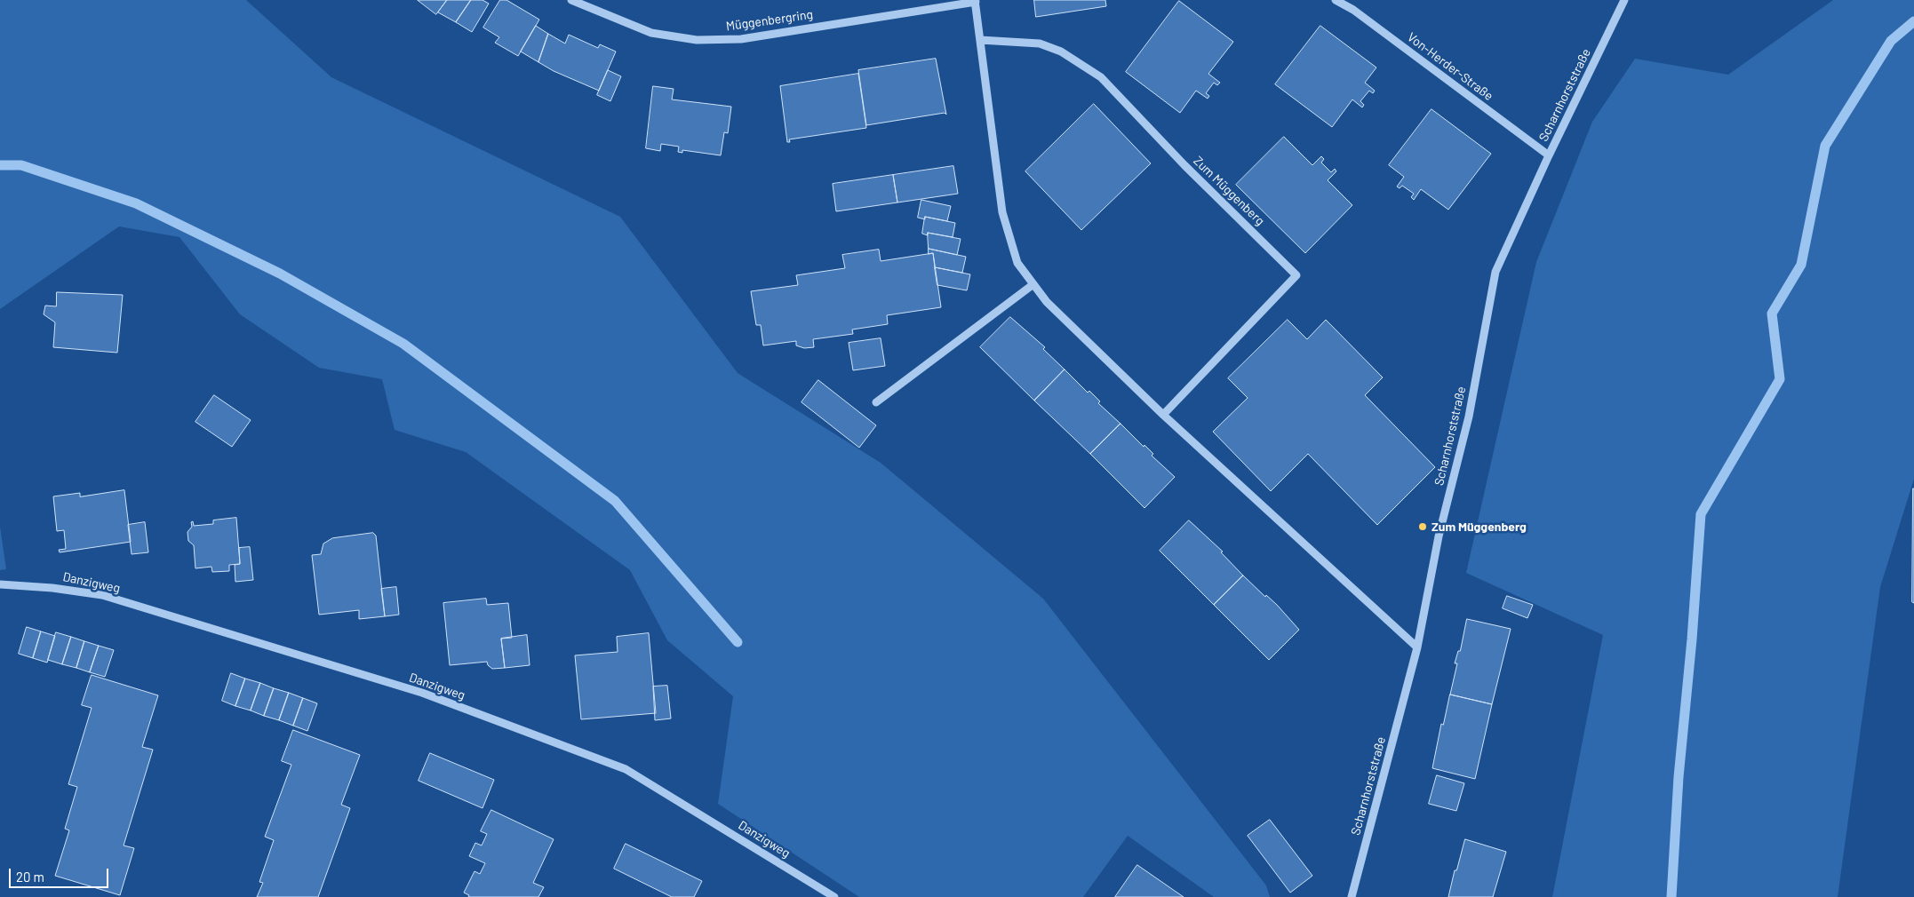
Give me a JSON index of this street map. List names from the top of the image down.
{
  "streets": {
    "street": [
      "Müggenbergring",
      "Von-Herder-Straße",
      "Scharnhorststraße",
      "Zum Müggenberg",
      "Danzigweg"
    ]
  },
  "crossings": [
    ["Von-Herder-Straße", "Scharnhorststraße"]
  ],
  "places": ["Zum Müggenberg"],
  "scale_bar": "20 m"
}
